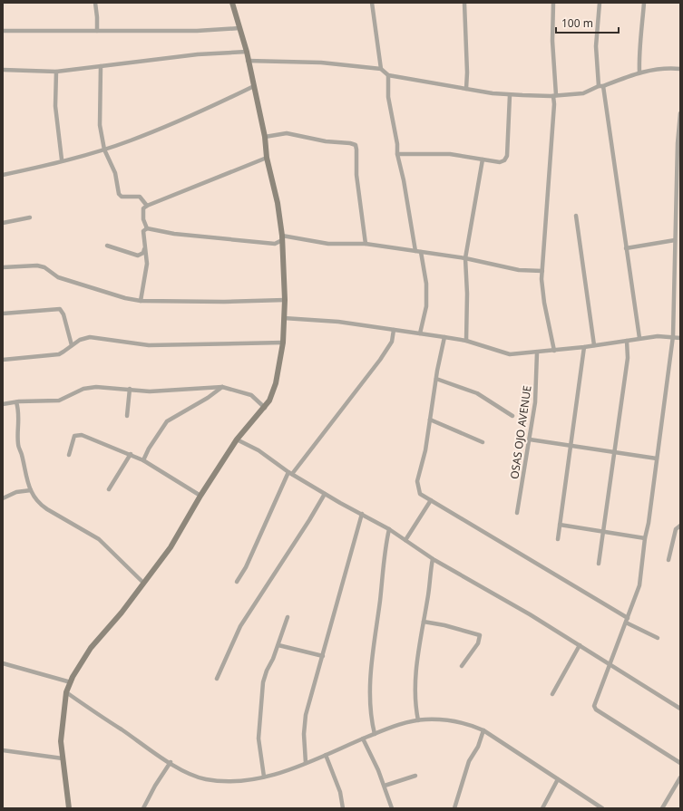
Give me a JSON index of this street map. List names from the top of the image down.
{
  "streets": {
    "street": ["OSAS OJO AVENUE"]
  },
  "scale_bar": "100 m"
}
